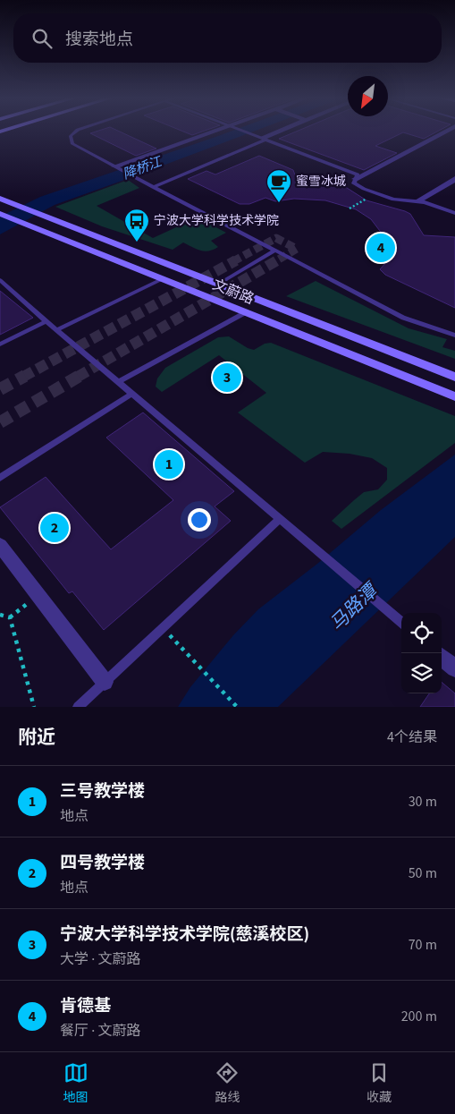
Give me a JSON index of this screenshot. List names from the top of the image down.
{
  "streets": {
    "main road": ["文蔚路"]
  },
  "water": ["降桥江", "马路潭"],
  "places": {
    "cafe": ["蜜雪冰城"],
    "bus stop": ["宁波大学科学技术学院"]
  },
  "north": "bottom left",
  "page": {
    "search": "搜索地点",
    "pins": [
      "4",
      "3",
      "1",
      "2"
    ],
    "heading": ["附近", "4个结果"],
    "list": [
      {
        "mark": "1",
        "name": "三号教学楼",
        "note": "地点",
        "value": "30 m"
      },
      {
        "mark": "2",
        "name": "四号教学楼",
        "note": "地点",
        "value": "50 m"
      },
      {
        "mark": "3",
        "name": "宁波大学科学技术学院(慈溪校区)",
        "note": "大学 · 文蔚路",
        "value": "70 m"
      },
      {
        "mark": "4",
        "name": "肯德基",
        "note": "餐厅 · 文蔚路",
        "value": "200 m"
      }
    ],
    "nav": ["地图", "路线", "收藏"]
  }
}
